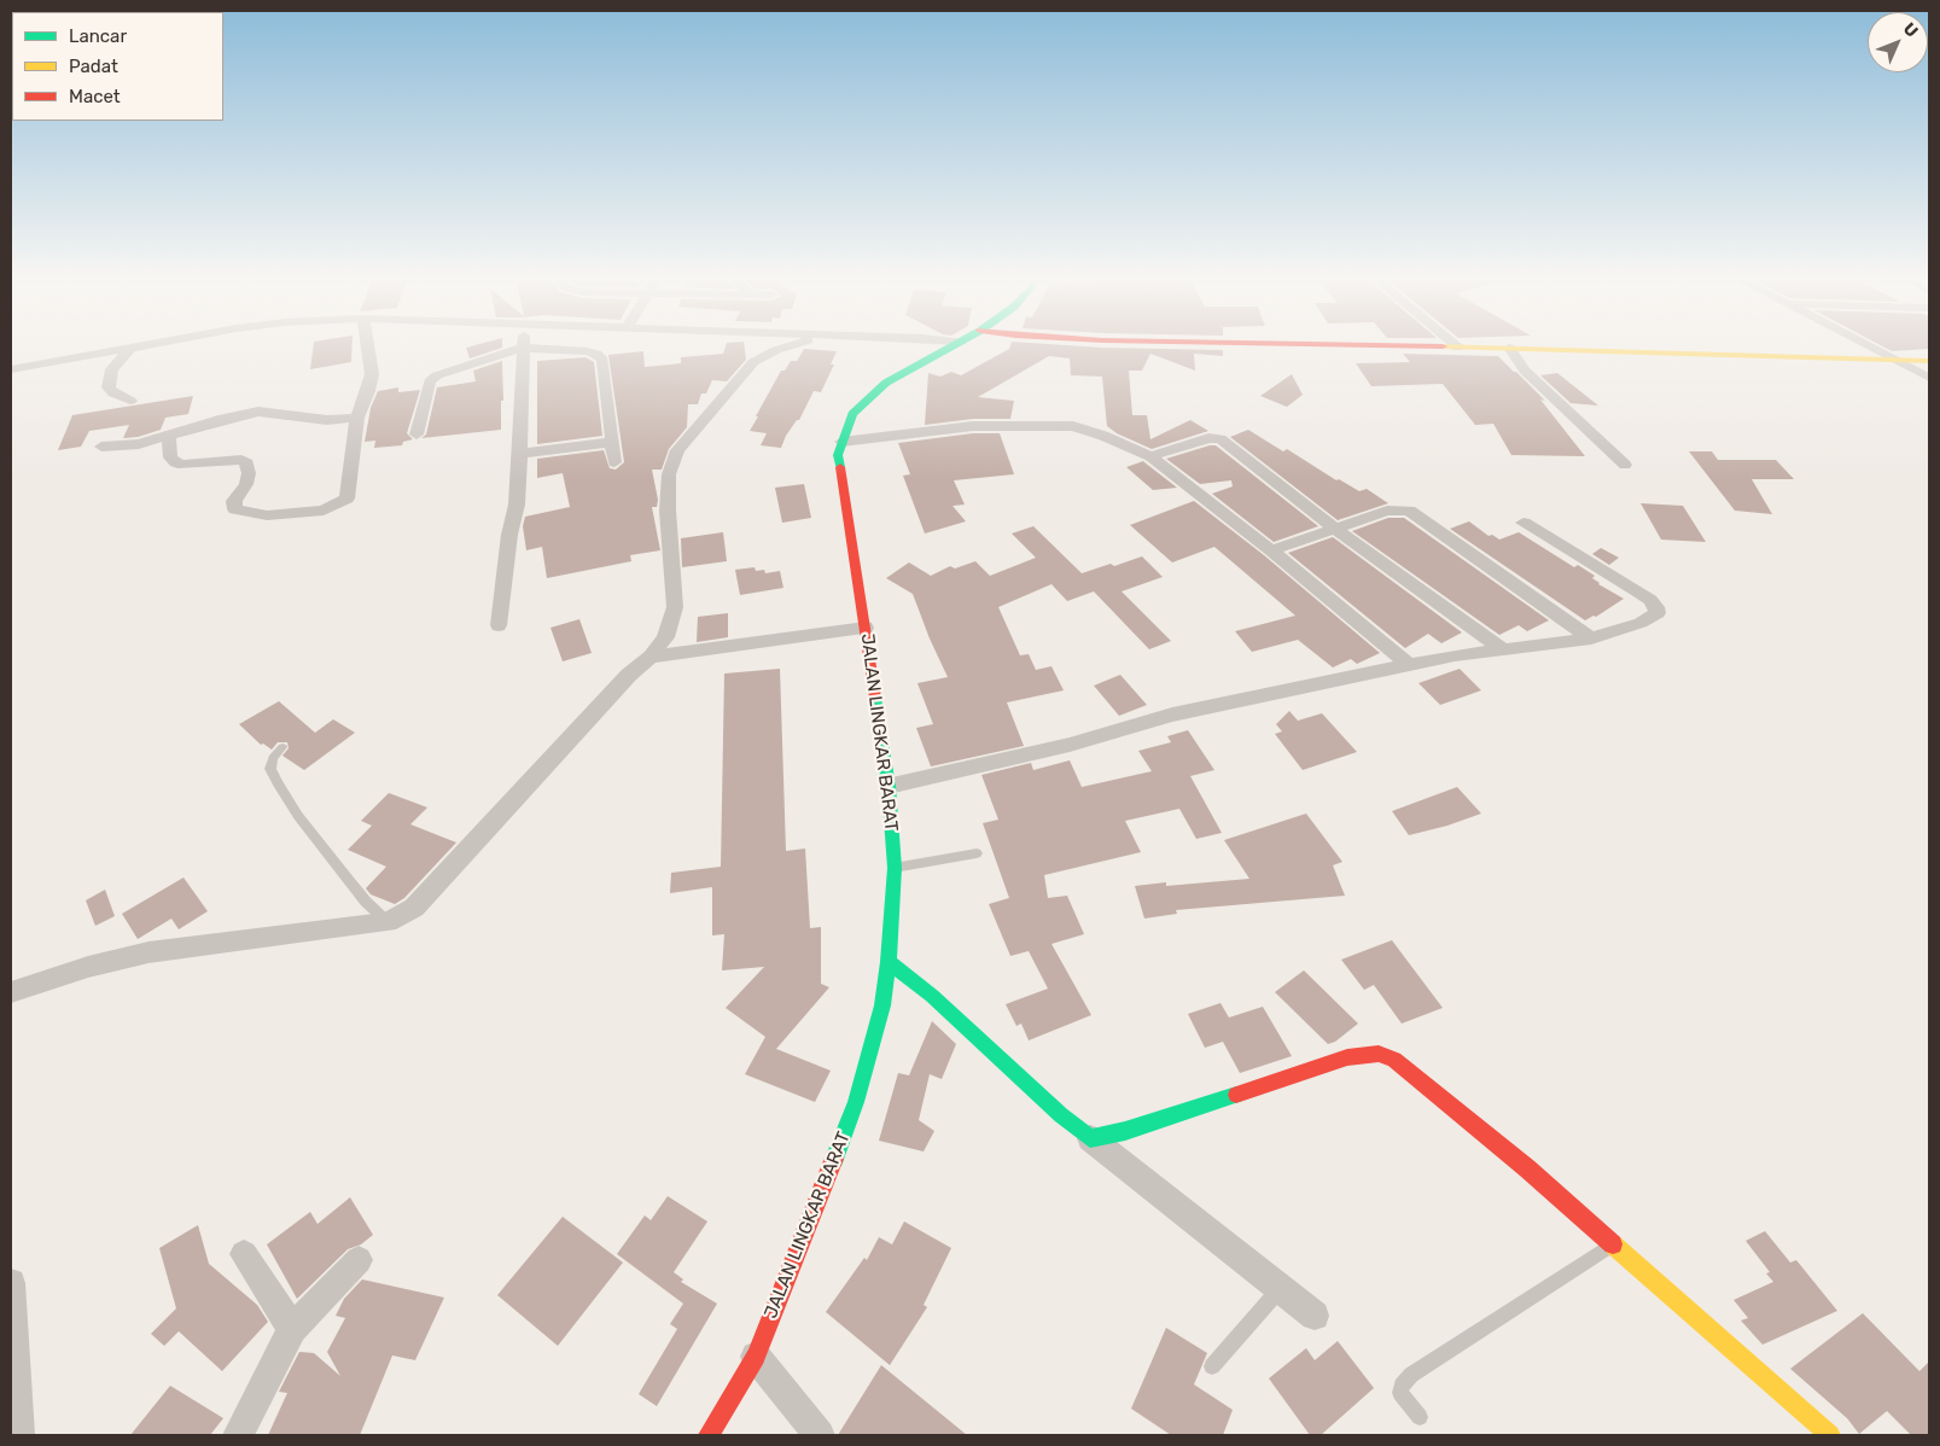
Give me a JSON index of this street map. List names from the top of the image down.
{
  "streets": {
    "main road": ["JALAN LINGKAR BARAT"]
  },
  "legend": ["Lancar", "Padat", "Macet"],
  "north": "top right"
}
